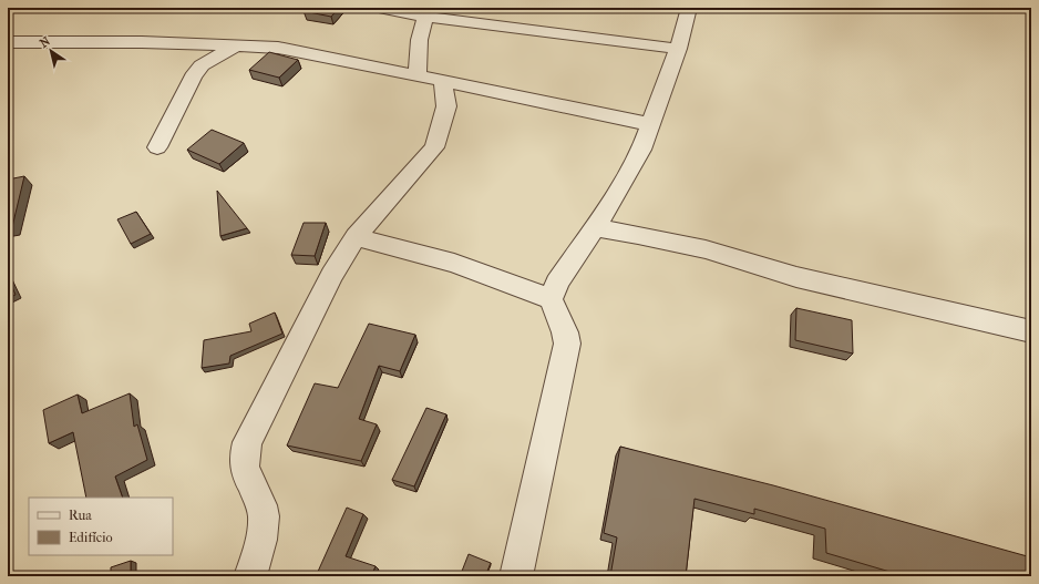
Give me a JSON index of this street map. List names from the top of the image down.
{
  "legend": ["Rua", "Edifício"],
  "north": "top left"
}
